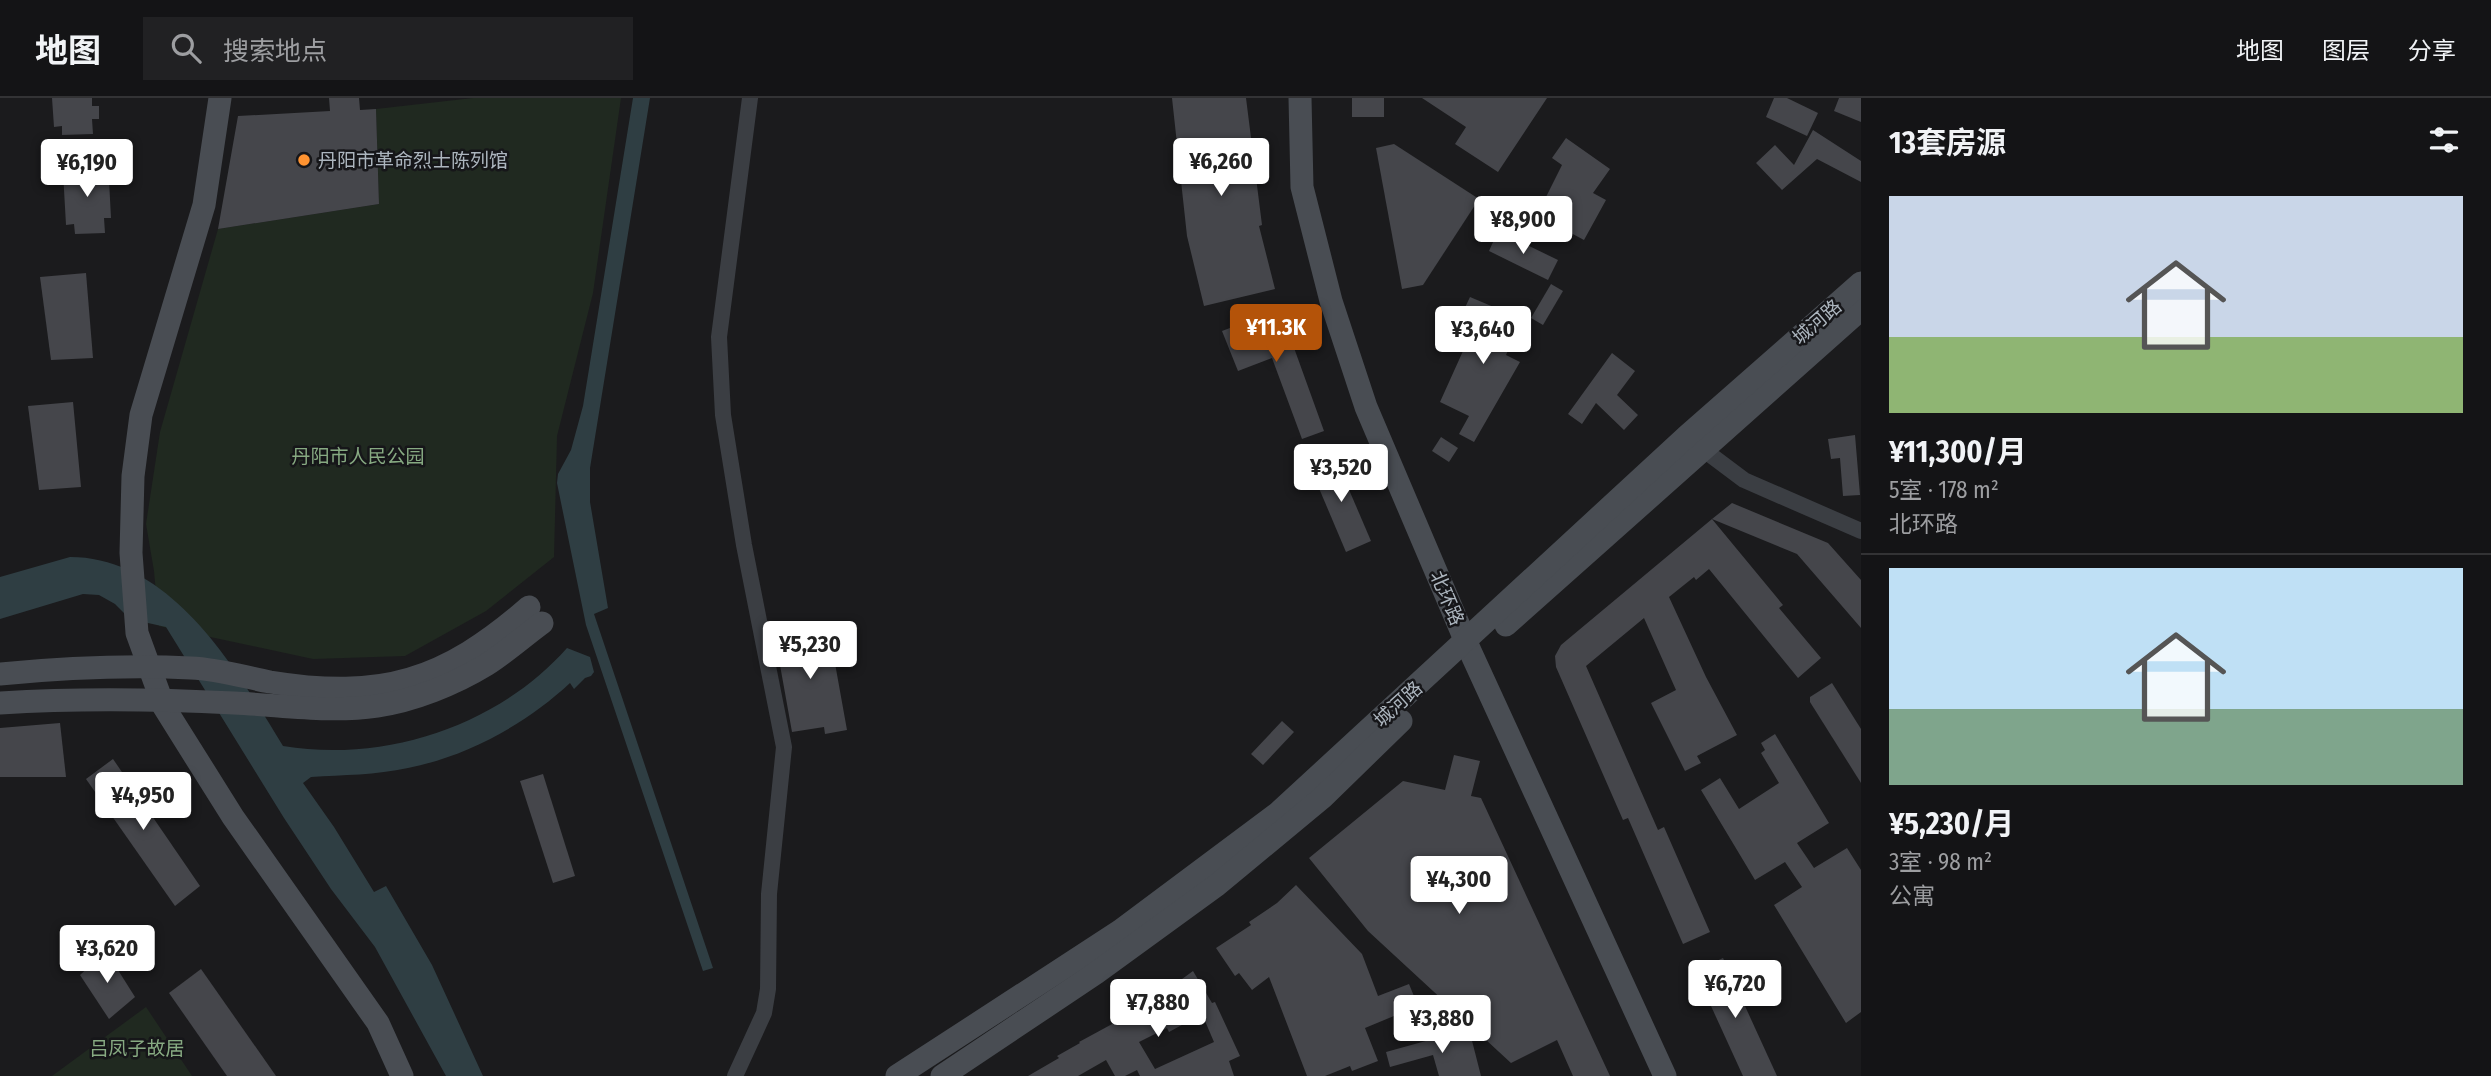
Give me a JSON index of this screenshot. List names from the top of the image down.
{
  "streets": {
    "main road": ["城河路", "北环路"]
  },
  "crossings": [
    ["城河路", "北环路"]
  ],
  "parks": ["丹阳市人民公园", "吕凤子故居"],
  "places": ["丹阳市革命烈士陈列馆"],
  "page": {
    "header": "地图",
    "search": "搜索地点",
    "nav": ["地图", "图层", "分享"],
    "heading": "13套房源",
    "price": [
      "¥6,260",
      "¥6,190",
      "¥8,900",
      "¥11.3K",
      "¥3,640",
      "¥3,520",
      "¥5,230",
      "¥4,950",
      "¥4,300",
      "¥3,620",
      "¥6,720",
      "¥7,880",
      "¥3,880"
    ],
    "list": [
      {
        "name": "¥11,300/月",
        "note": "5室 · 178 m² · 北环路"
      },
      {
        "name": "¥5,230/月",
        "note": "3室 · 98 m² · 公寓"
      }
    ]
  }
}
